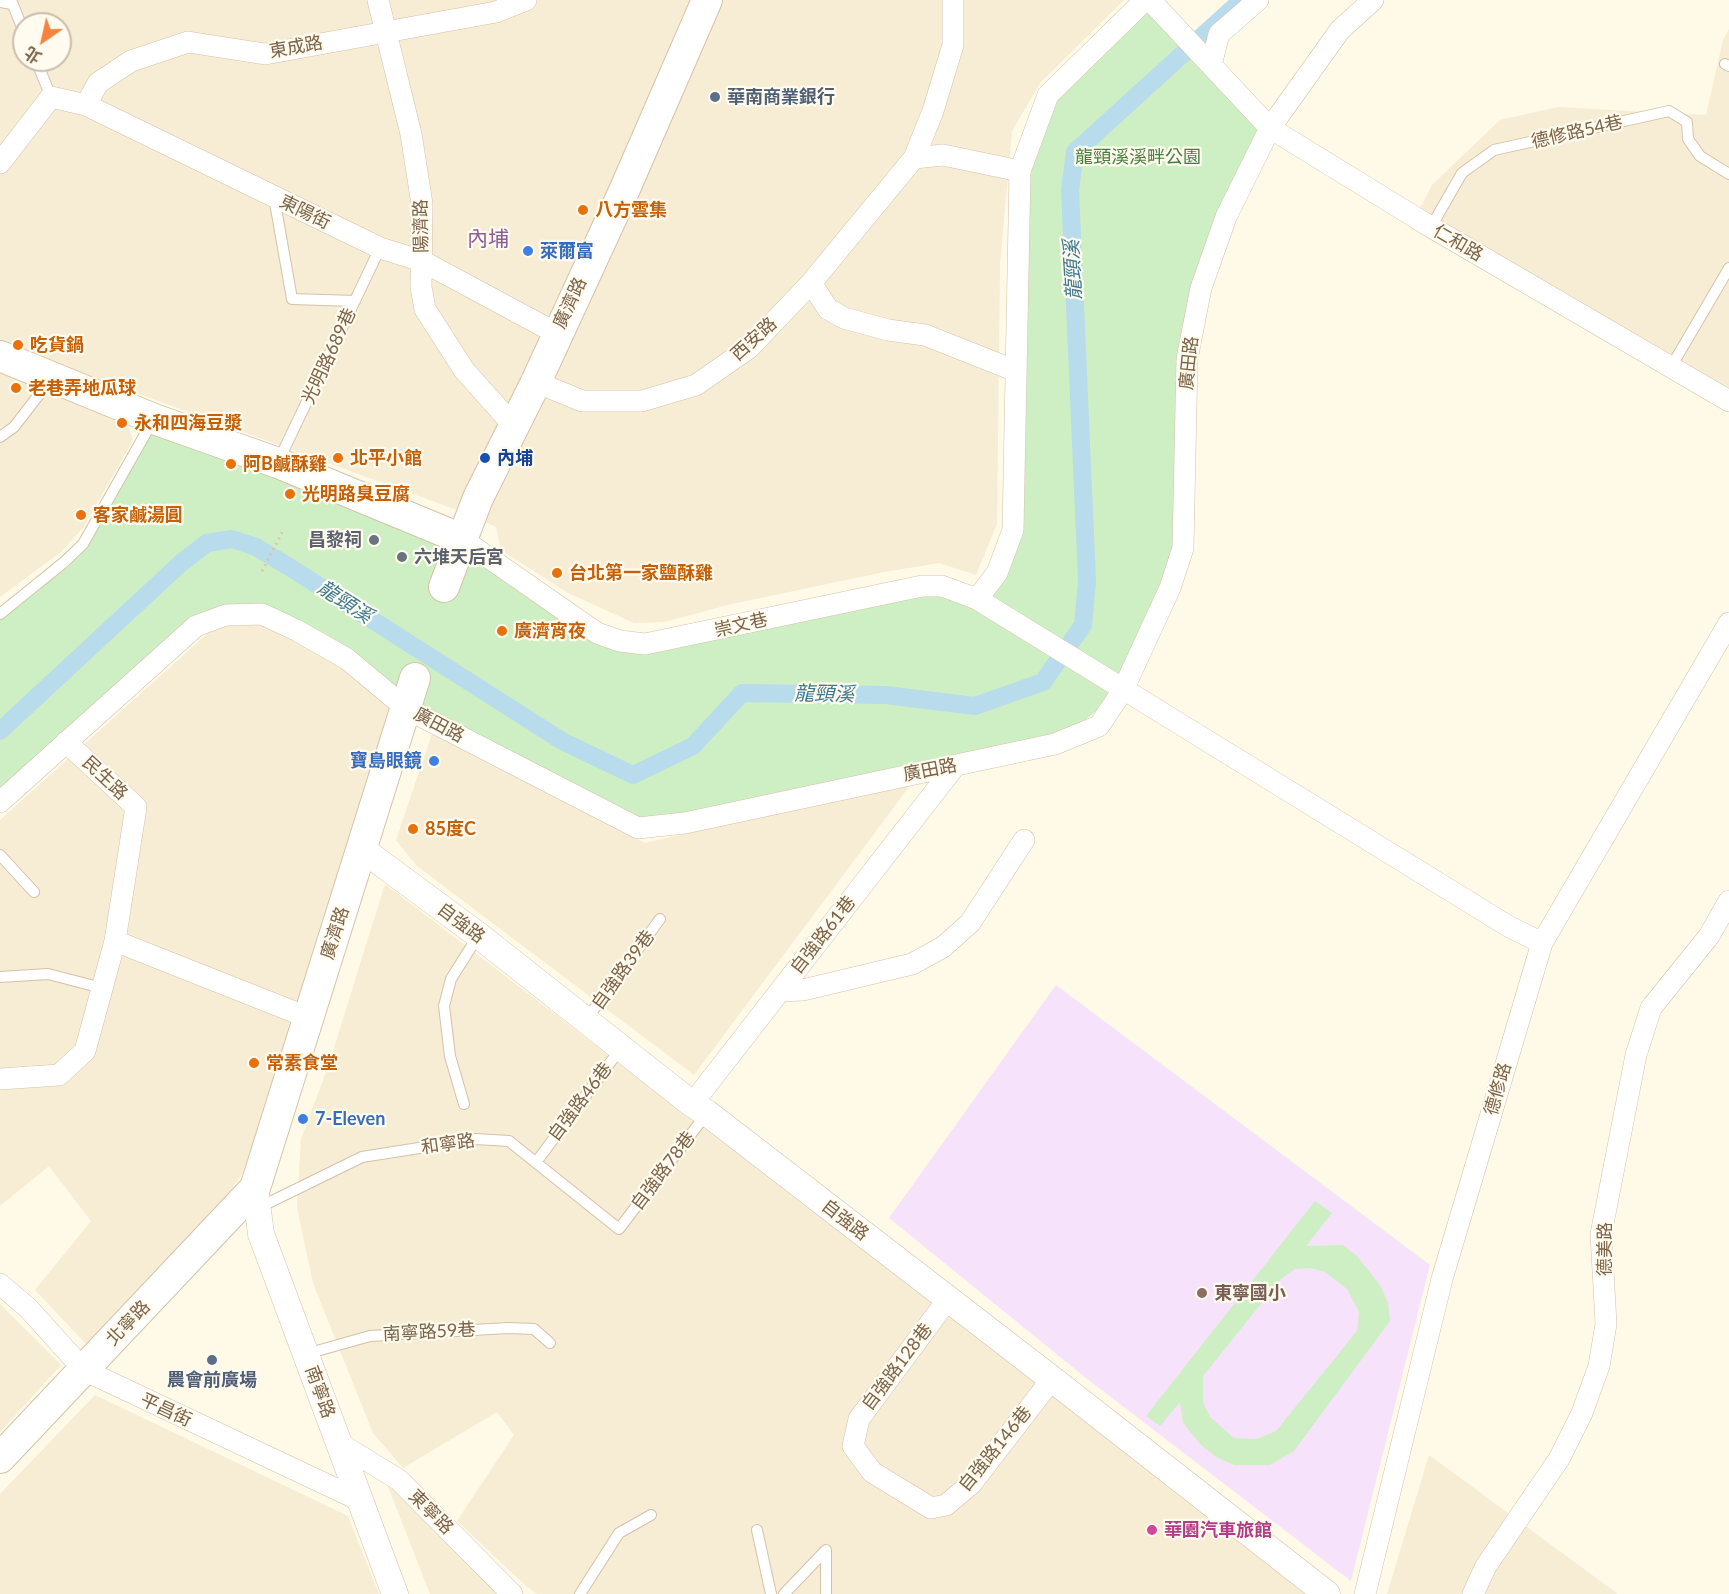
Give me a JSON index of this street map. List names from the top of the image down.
{
  "streets": {
    "main road": ["廣濟路", "北寧路"],
    "street": [
      "東成路",
      "東陽街",
      "陽濟路",
      "仁和路",
      "西安路",
      "廣田路",
      "崇文巷",
      "民生路",
      "自強路",
      "自強路61巷",
      "德修路",
      "德美路",
      "自強路128巷",
      "南寧路",
      "平昌街",
      "自強路146巷",
      "東寧路"
    ],
    "lane": [
      "德修路54巷",
      "光明路689巷",
      "自強路39巷",
      "自強路46巷",
      "和寧路",
      "自強路78巷",
      "南寧路59巷"
    ]
  },
  "crossings": [
    ["東成路", "東陽街"],
    ["東成路", "陽濟路"],
    ["德修路54巷", "仁和路"],
    ["東陽街", "陽濟路"],
    ["東陽街", "廣濟路"],
    ["東陽街", "光明路689巷"],
    ["陽濟路", "廣濟路"],
    ["仁和路", "廣田路"],
    ["廣濟路", "西安路"],
    ["廣濟路", "廣田路"],
    ["廣濟路", "崇文巷"],
    ["廣濟路", "自強路"],
    ["廣濟路", "和寧路"],
    ["廣濟路", "北寧路"],
    ["廣濟路", "南寧路"],
    ["廣田路", "崇文巷"],
    ["廣田路", "民生路"],
    ["廣田路", "自強路61巷"],
    ["崇文巷", "德修路"],
    ["自強路", "自強路61巷"],
    ["自強路", "自強路39巷"],
    ["自強路", "自強路46巷"],
    ["自強路", "自強路78巷"],
    ["自強路", "自強路128巷"],
    ["自強路", "自強路146巷"],
    ["自強路61巷", "自強路78巷"],
    ["和寧路", "自強路78巷"],
    ["和寧路", "北寧路"],
    ["和寧路", "南寧路"],
    ["北寧路", "南寧路"],
    ["北寧路", "平昌街"],
    ["南寧路59巷", "南寧路"],
    ["自強路128巷", "自強路146巷"],
    ["南寧路", "平昌街"],
    ["南寧路", "東寧路"]
  ],
  "districts": ["內埔"],
  "water": ["龍頸溪"],
  "parks": ["龍頸溪溪畔公園"],
  "places": [
    "華南商業銀行",
    "八方雲集",
    "萊爾富",
    "吃貨鍋",
    "老巷弄地瓜球",
    "永和四海豆漿",
    "北平小館",
    "內埔",
    "阿B鹹酥雞",
    "光明路臭豆腐",
    "客家鹹湯圓",
    "昌黎祠",
    "六堆天后宮",
    "台北第一家鹽酥雞",
    "廣濟宵夜",
    "寶島眼鏡",
    "85度C",
    "常素食堂",
    "7-Eleven",
    "東寧國小",
    "農會前廣場",
    "華園汽車旅館"
  ],
  "north": "bottom left"
}
